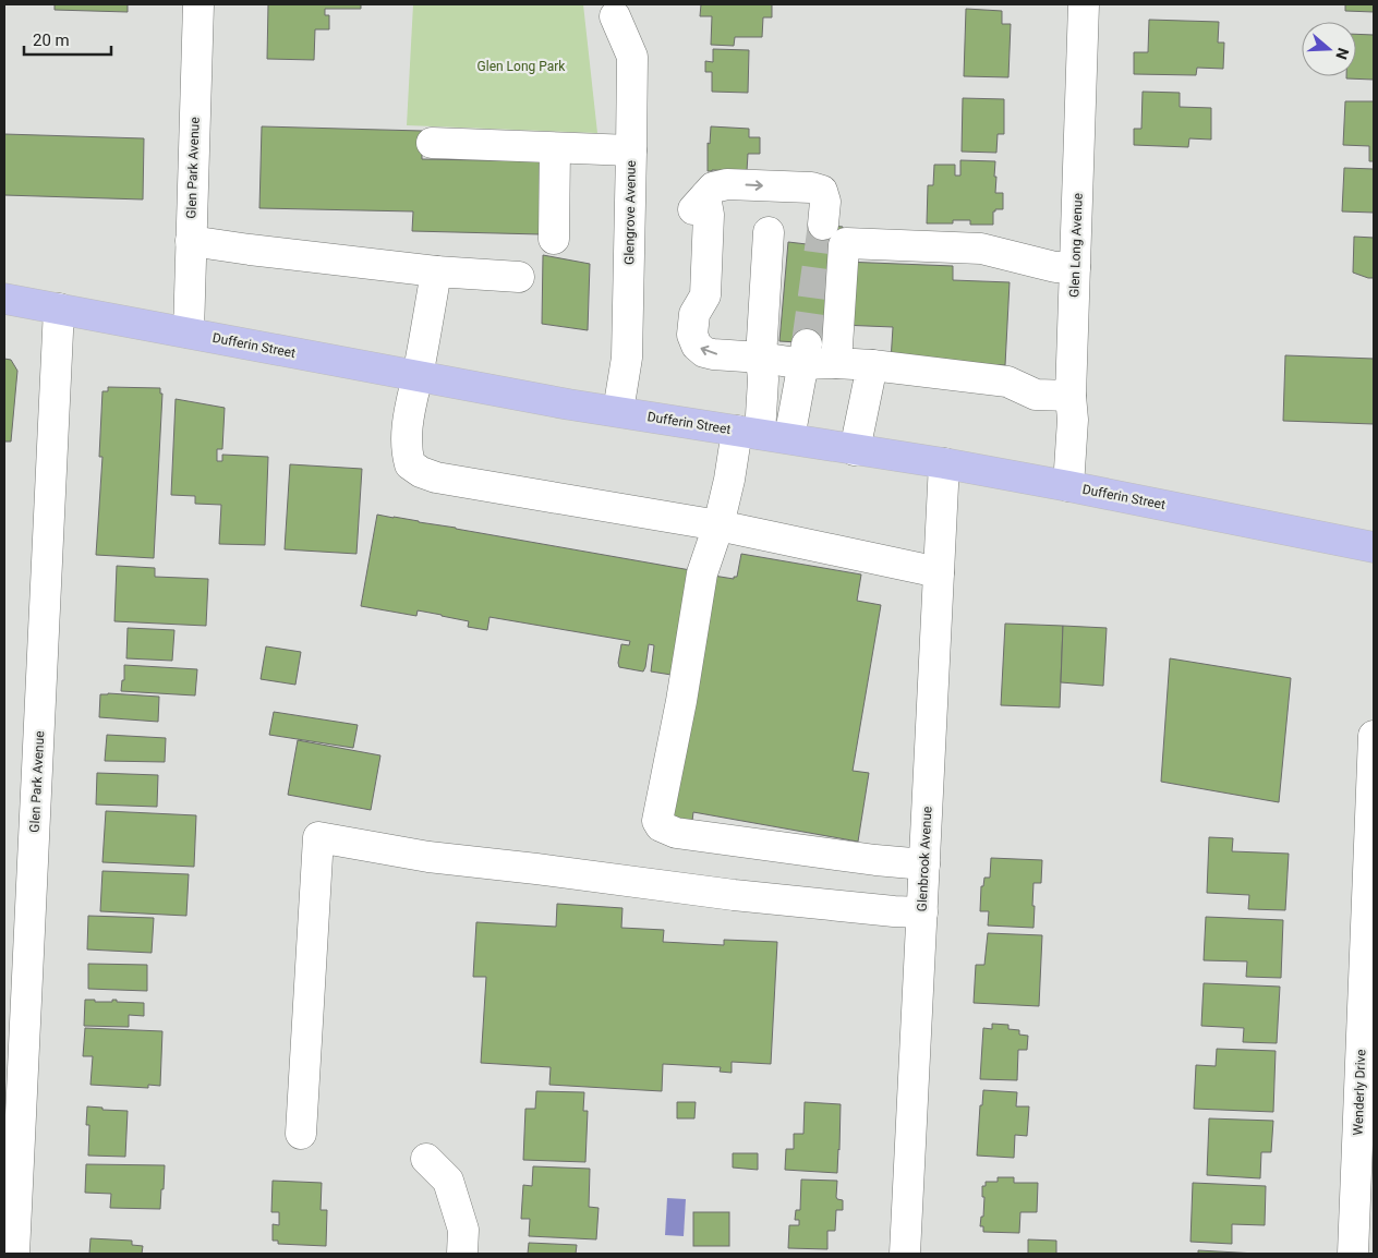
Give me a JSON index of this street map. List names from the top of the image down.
{
  "streets": {
    "main road": ["Dufferin Street"],
    "street": [
      "Glen Park Avenue",
      "Glengrove Avenue",
      "Glen Long Avenue",
      "Glenbrook Avenue",
      "Wenderly Drive"
    ]
  },
  "crossings": [
    ["Glen Park Avenue", "Dufferin Street"],
    ["Glengrove Avenue", "Dufferin Street"],
    ["Glen Long Avenue", "Dufferin Street"],
    ["Dufferin Street", "Glenbrook Avenue"]
  ],
  "parks": ["Glen Long Park"],
  "scale_bar": "20 m",
  "north": "right"
}
